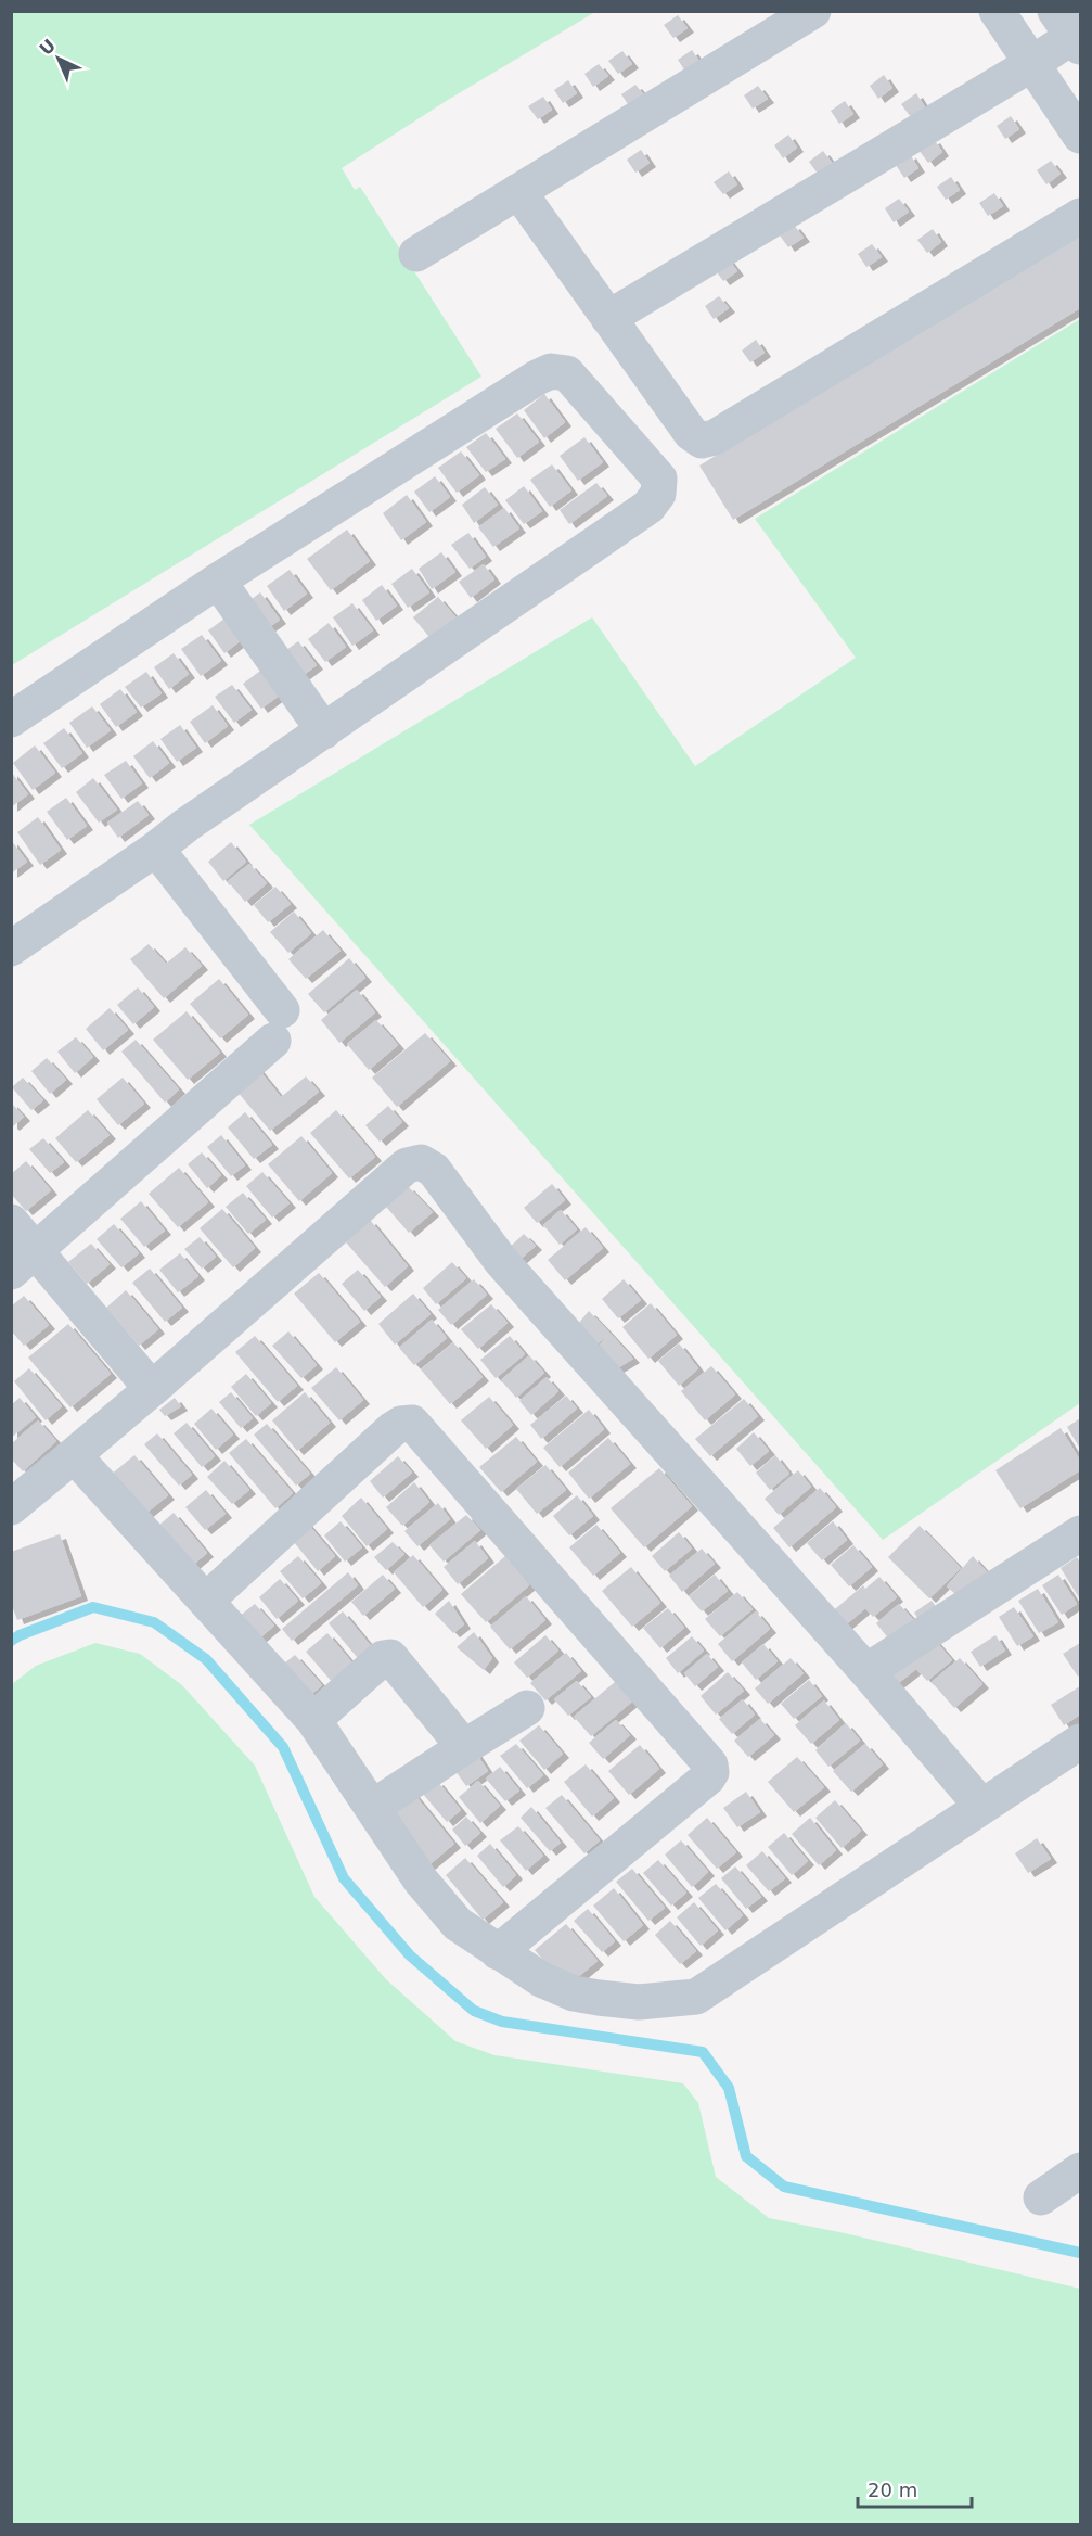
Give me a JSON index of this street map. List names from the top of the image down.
{
  "scale_bar": "20 m",
  "north": "top left"
}
